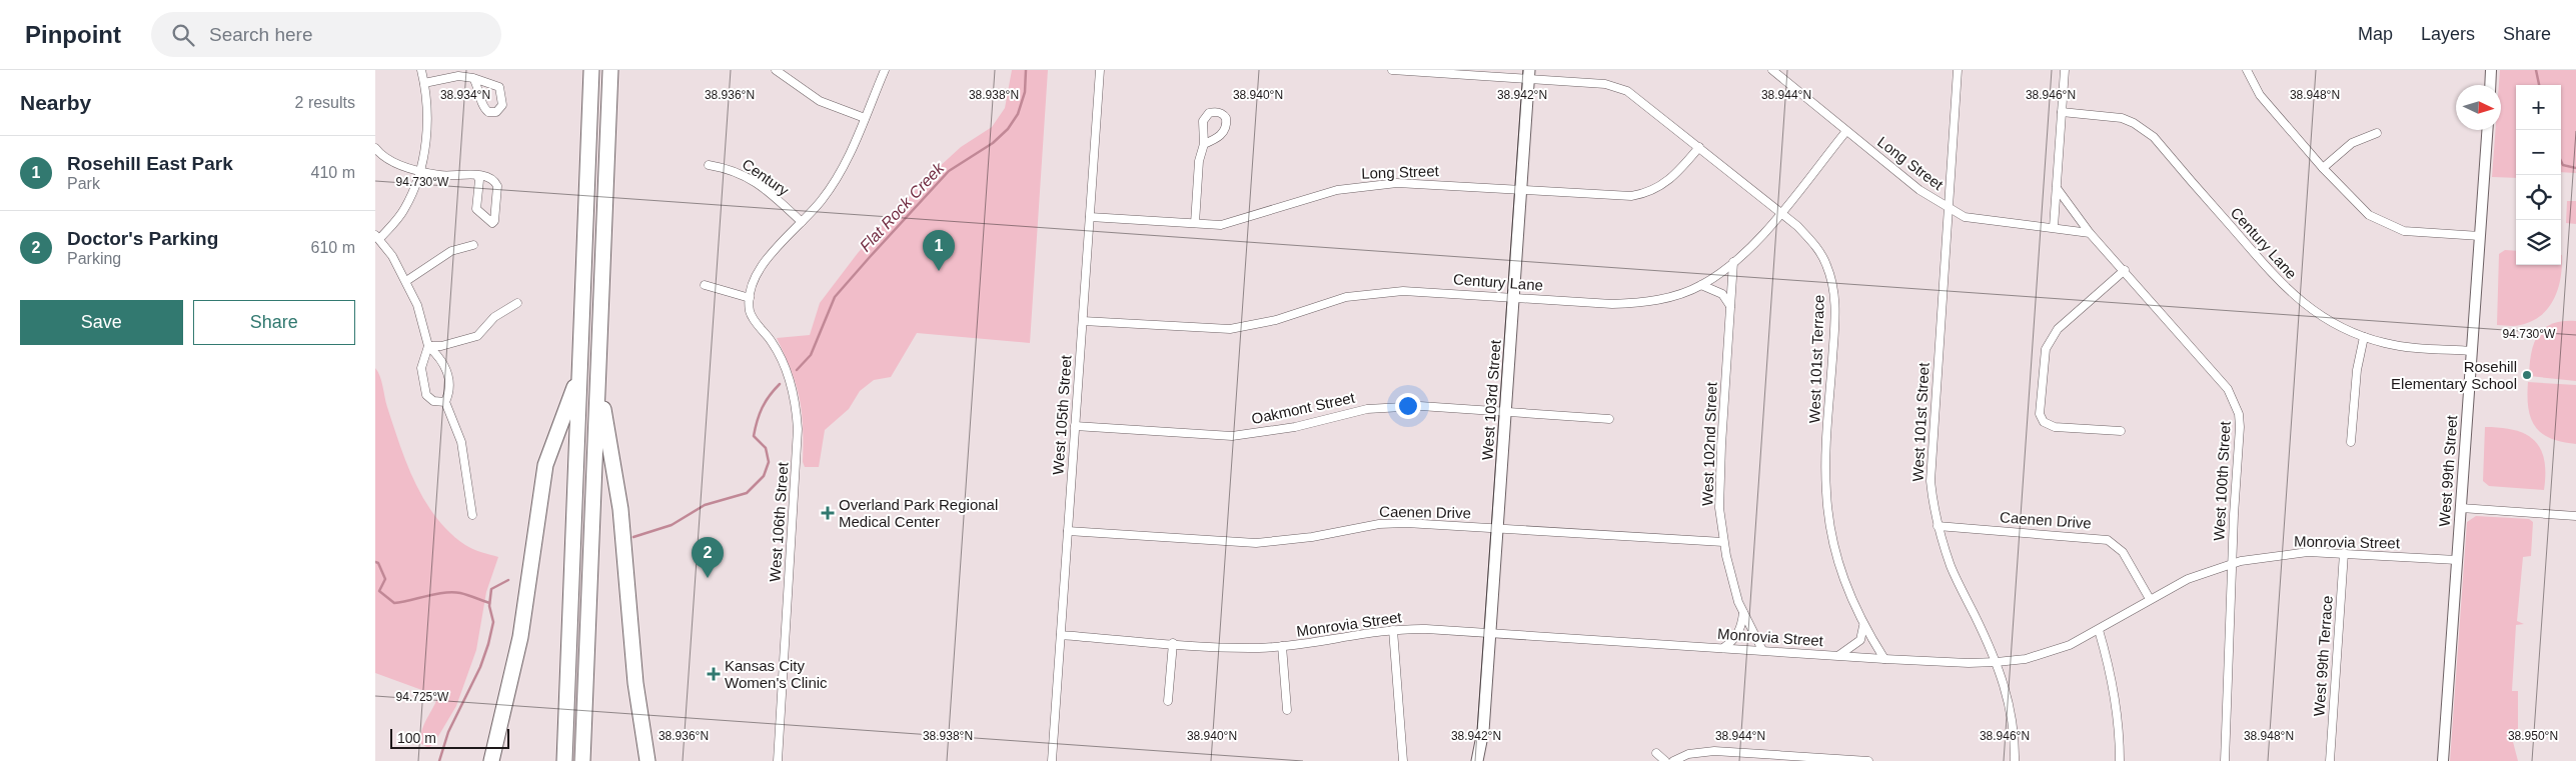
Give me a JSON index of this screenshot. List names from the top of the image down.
{
  "streets": {
    "main road": ["West 103rd Street"],
    "street": [
      "Long Street",
      "Century",
      "Century Lane",
      "West 101st Terrace",
      "Oakmont Street",
      "West 105th Street",
      "West 101st Street",
      "West 102nd Street",
      "West 99th Street",
      "West 100th Street",
      "Caenen Drive",
      "West 106th Street",
      "Monrovia Street",
      "West 99th Terrace"
    ]
  },
  "crossings": [
    ["Long Street", "Century Lane"],
    ["Long Street", "West 101st Terrace"],
    ["Long Street", "West 103rd Street"],
    ["Long Street", "West 105th Street"],
    ["Long Street", "West 101st Street"],
    ["Century Lane", "West 101st Terrace"],
    ["Century Lane", "West 103rd Street"],
    ["Century Lane", "West 105th Street"],
    ["Century Lane", "West 102nd Street"],
    ["Century Lane", "West 99th Street"],
    ["West 101st Terrace", "West 103rd Street"],
    ["West 101st Terrace", "Monrovia Street"],
    ["West 103rd Street", "Oakmont Street"],
    ["West 103rd Street", "Caenen Drive"],
    ["West 103rd Street", "Monrovia Street"],
    ["Oakmont Street", "West 105th Street"],
    ["West 105th Street", "Caenen Drive"],
    ["West 105th Street", "Monrovia Street"],
    ["West 101st Street", "Caenen Drive"],
    ["West 101st Street", "Monrovia Street"],
    ["West 102nd Street", "Caenen Drive"],
    ["West 102nd Street", "Monrovia Street"],
    ["West 99th Street", "Monrovia Street"],
    ["West 100th Street", "Monrovia Street"],
    ["Caenen Drive", "Monrovia Street"],
    ["Monrovia Street", "West 99th Terrace"]
  ],
  "water": ["Flat Rock Creek"],
  "places": {
    "other": ["Rosehill Elementary School"],
    "health": ["Overland Park Regional Medical Center", "Kansas City Women's Clinic"]
  },
  "scale_bar": "100 m",
  "north": "right",
  "page": {
    "header": "Pinpoint",
    "search": "Search here",
    "nav": ["Map", "Layers", "Share"],
    "heading": ["Nearby", "2 results"],
    "map_buttons": ["+", "−"],
    "list": [
      {
        "mark": "1",
        "name": "Rosehill East Park",
        "note": "Park",
        "value": "410 m"
      },
      {
        "mark": "2",
        "name": "Doctor's Parking",
        "note": "Parking",
        "value": "610 m"
      }
    ],
    "pins": ["1", "2"],
    "buttons": ["Save", "Share"],
    "scale": "100 m"
  },
  "coordinates": [
    "38.948°N",
    "38.934°N",
    "38.936°N",
    "38.938°N",
    "38.940°N",
    "38.942°N",
    "38.944°N",
    "38.946°N",
    "94.730°W",
    "94.725°W",
    "38.950°N"
  ]
}
